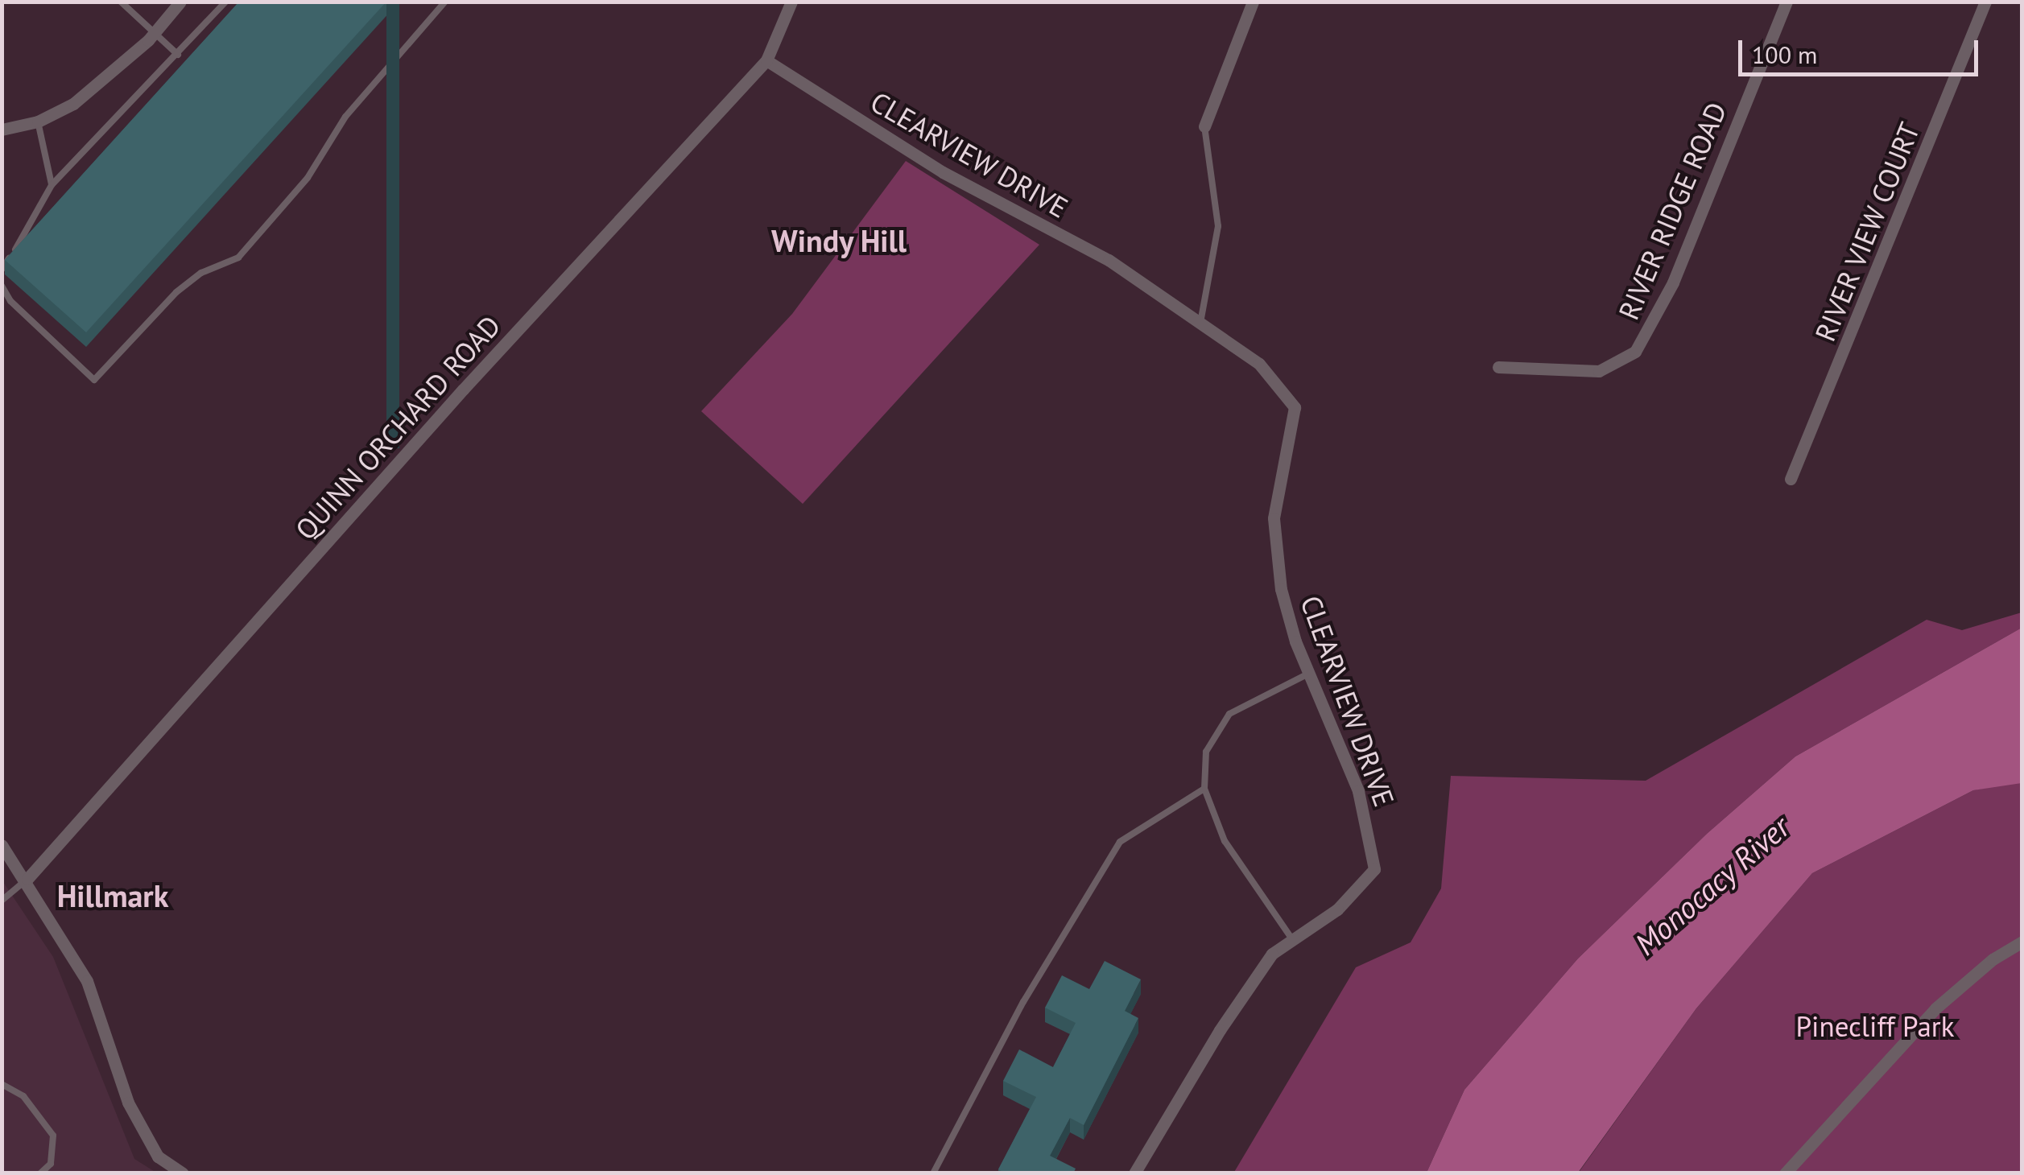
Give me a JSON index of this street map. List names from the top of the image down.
{
  "streets": {
    "street": [
      "CLEARVIEW DRIVE",
      "RIVER RIDGE ROAD",
      "RIVER VIEW COURT",
      "QUINN ORCHARD ROAD"
    ]
  },
  "crossings": [
    ["CLEARVIEW DRIVE", "QUINN ORCHARD ROAD"]
  ],
  "districts": ["Windy Hill", "Hillmark"],
  "water": ["Monocacy River"],
  "parks": ["Pinecliff Park"],
  "scale_bar": "100 m"
}
